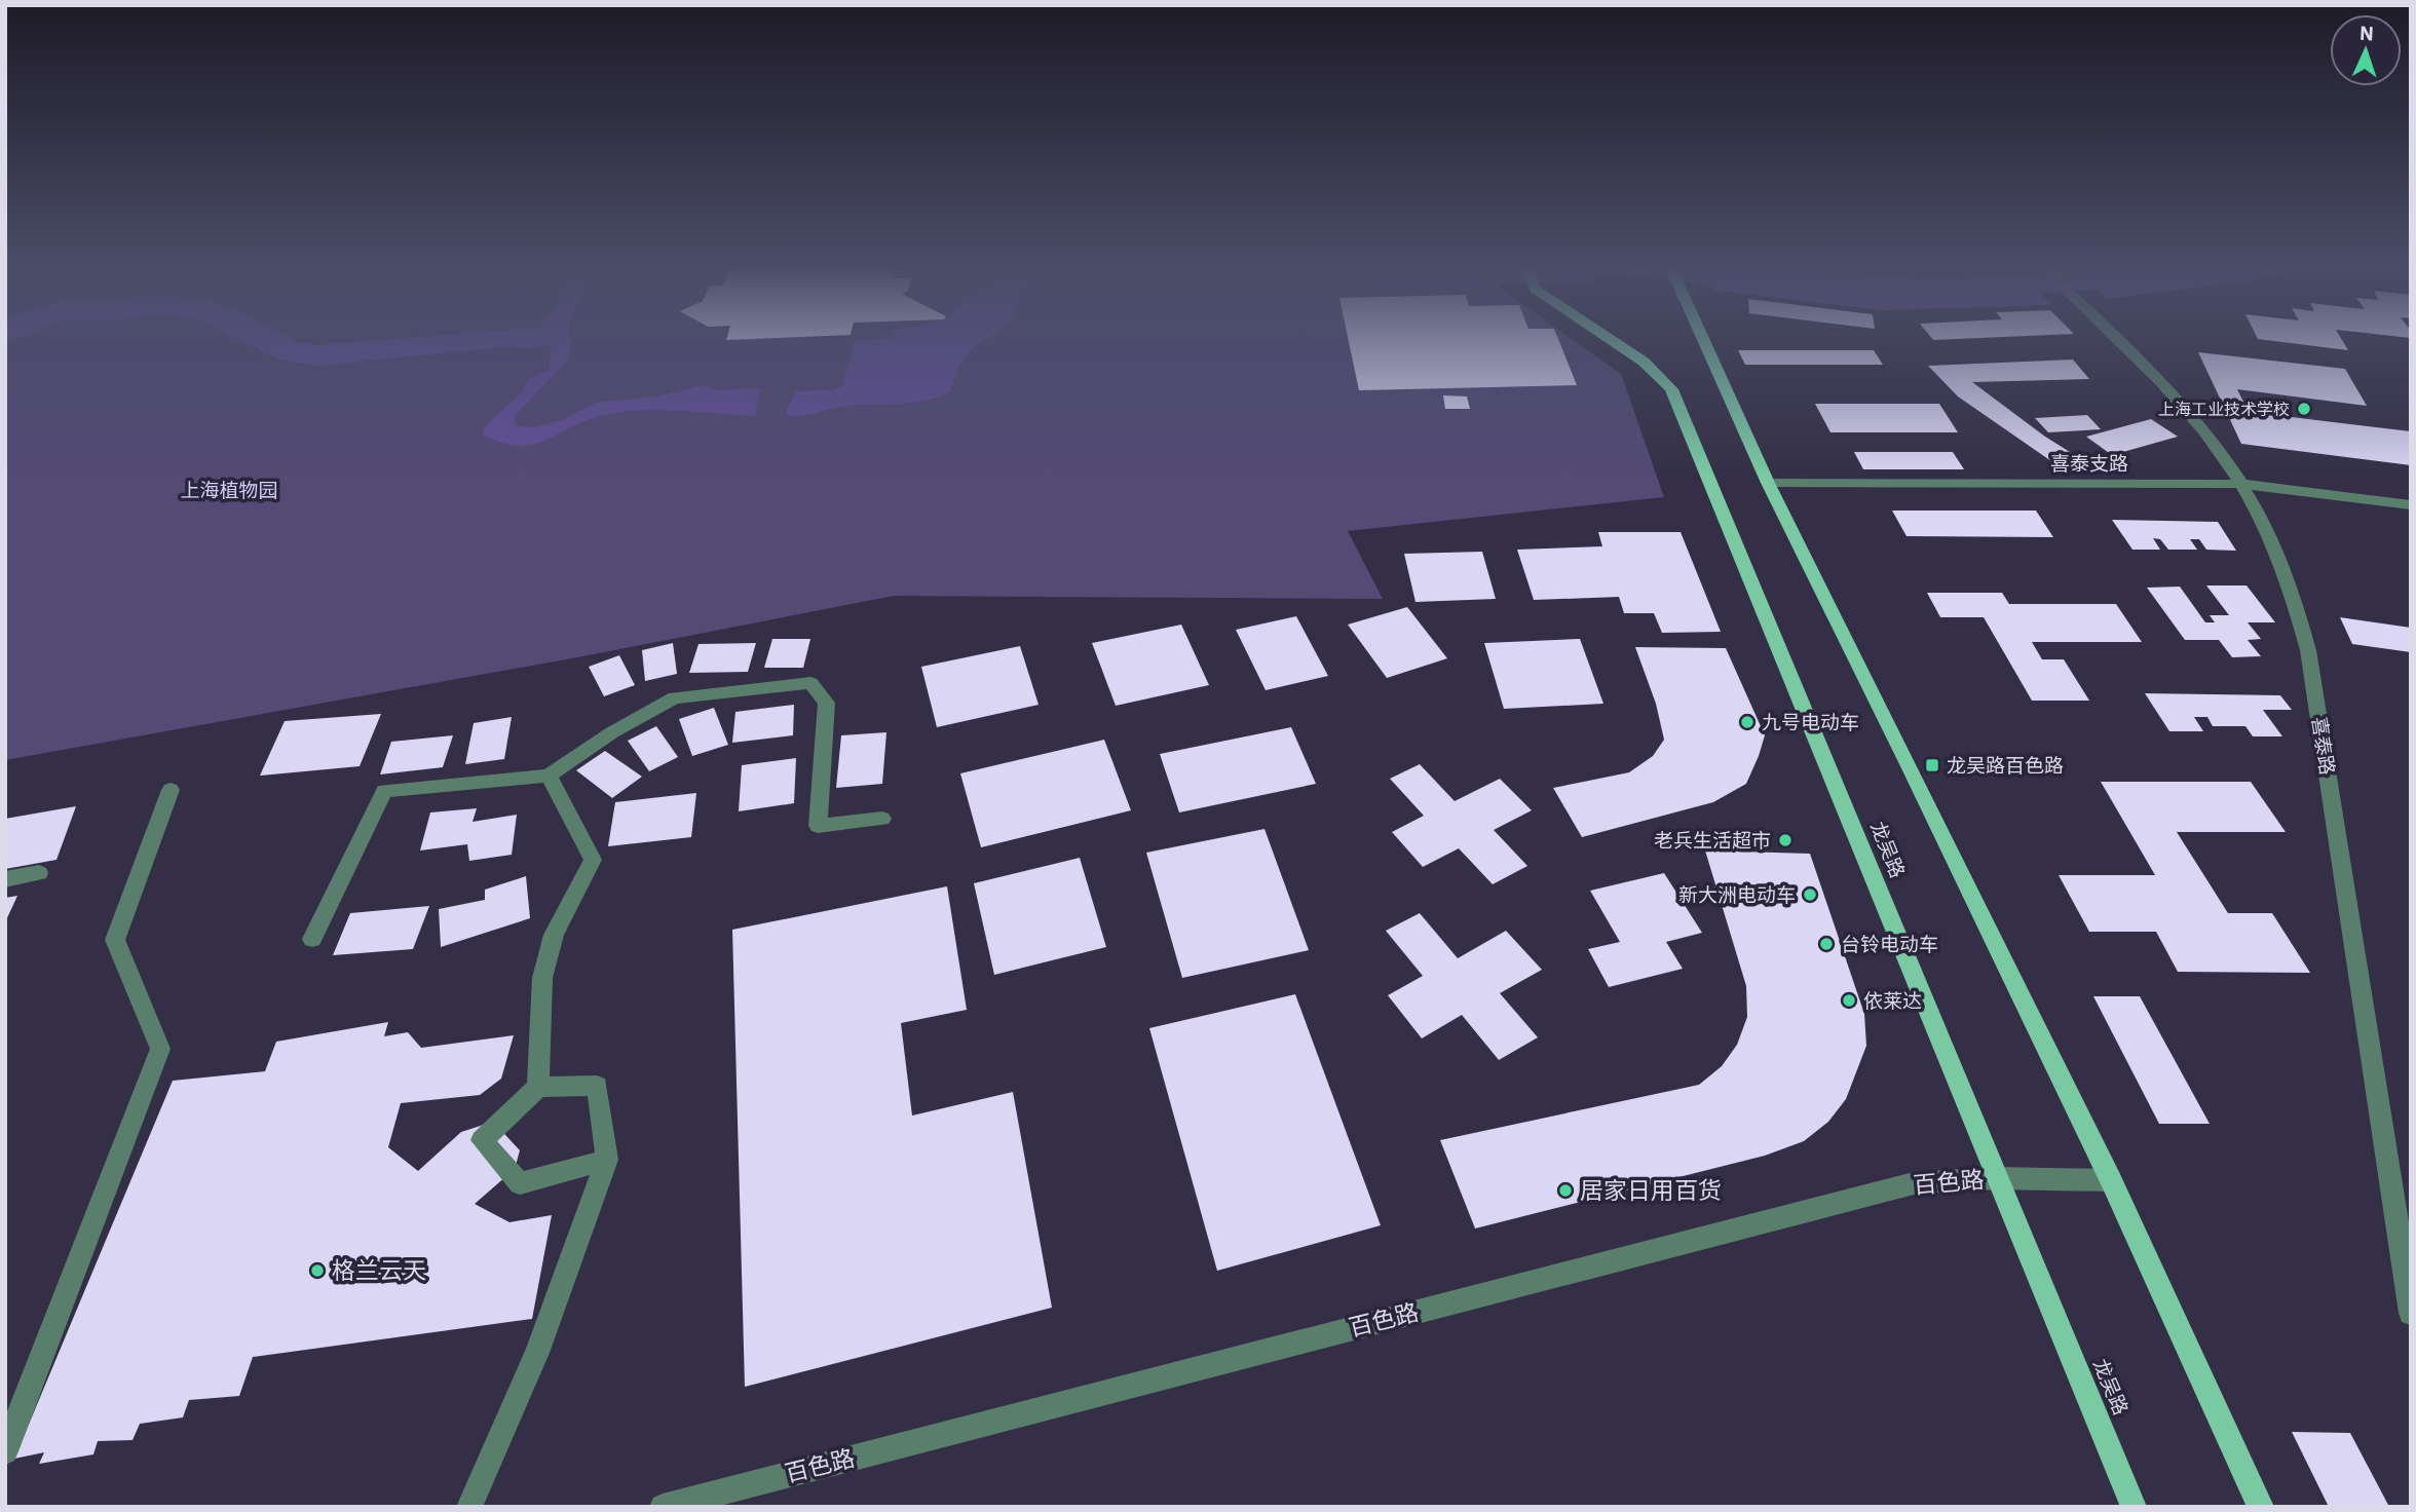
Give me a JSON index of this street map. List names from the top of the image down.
{
  "streets": {
    "main road": ["龙吴路"],
    "street": ["喜泰支路", "喜泰路", "百色路"]
  },
  "crossings": [
    ["喜泰支路", "喜泰路"],
    ["龙吴路", "百色路"]
  ],
  "parks": ["上海植物园"],
  "places": {
    "other": [
      "上海工业技术学校",
      "九号电动车",
      "老兵生活超市",
      "新大洲电动车",
      "台铃电动车",
      "依莱达",
      "居家日用百货",
      "格兰云天"
    ],
    "transit": ["龙吴路百色路"]
  },
  "north": "top"
}
